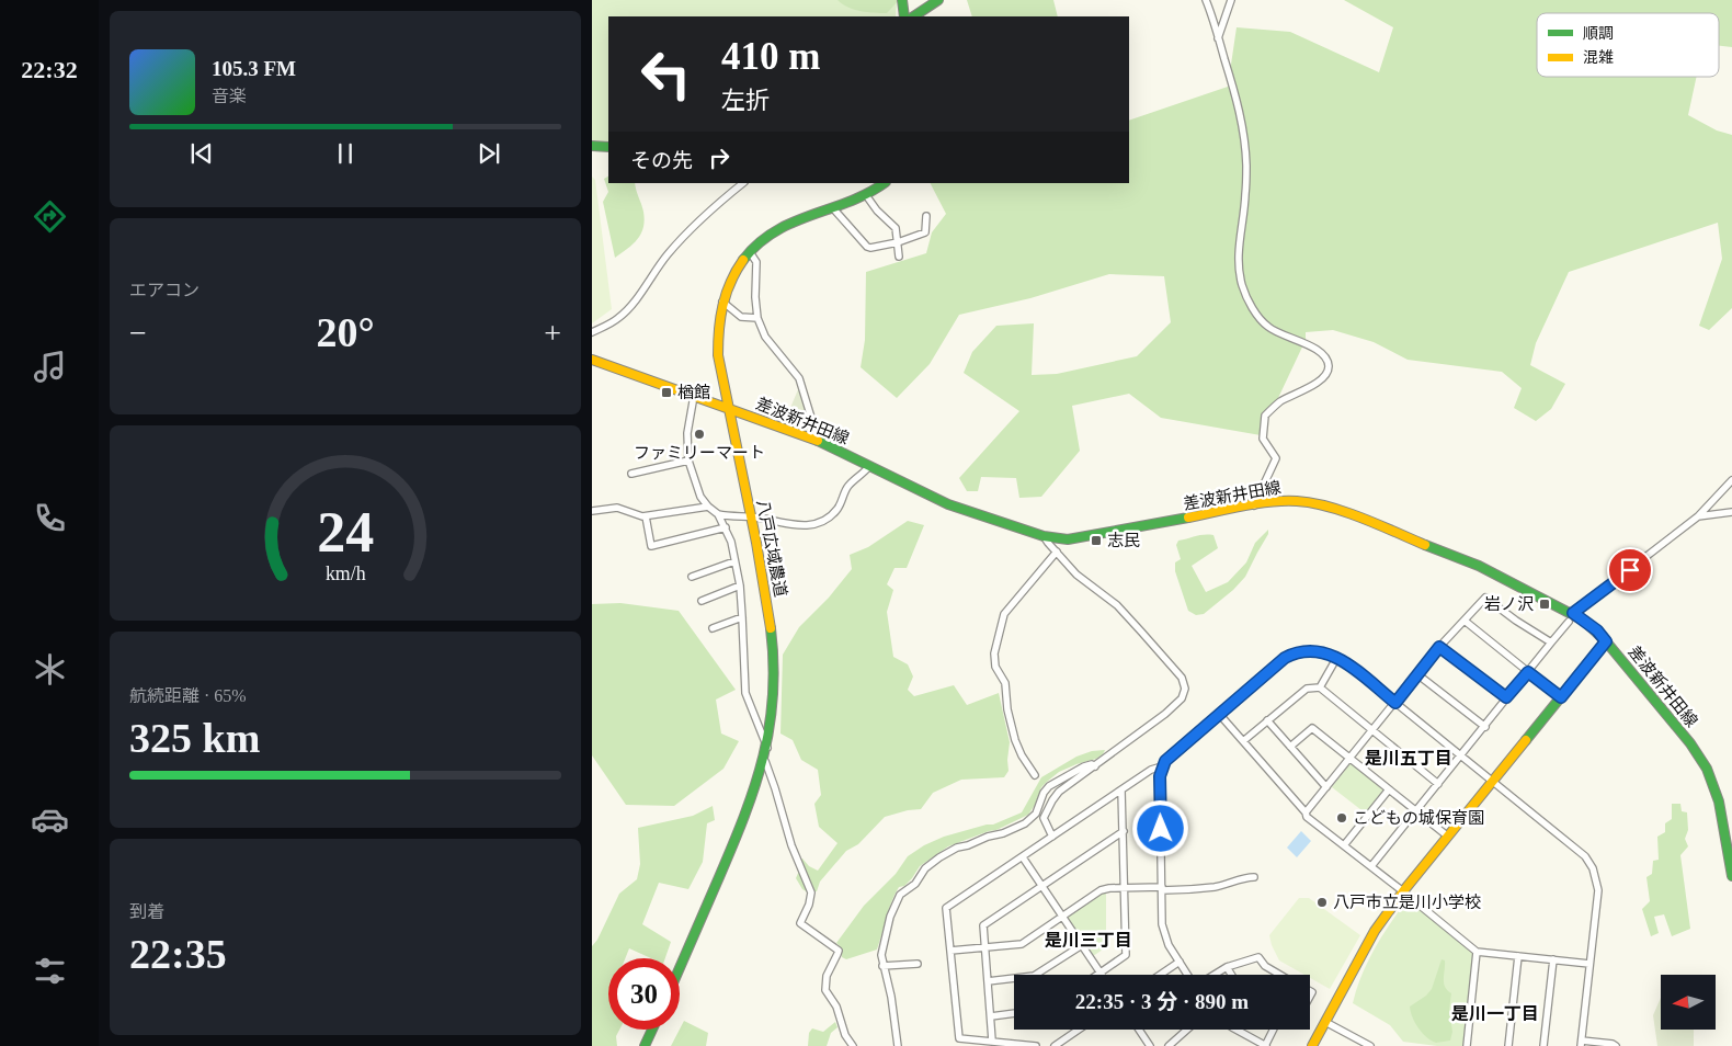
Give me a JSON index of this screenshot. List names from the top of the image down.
{
  "streets": {
    "street": ["差波新井田線", "八戸広域農道"]
  },
  "crossings": [
    ["差波新井田線", "八戸広域農道"]
  ],
  "districts": ["是川五丁目", "是川三丁目", "是川一丁目"],
  "places": {
    "transit": ["楢館", "志民", "岩ノ沢"],
    "other": ["ファミリーマート", "こどもの城保育園", "八戸市立是川小学校"]
  },
  "legend": ["順調", "混雑"],
  "north": "left",
  "page": {
    "tabs": "22:32",
    "turn": ["410 m", "左折"],
    "song": ["105.3 FM", "音楽"],
    "then": "その先",
    "tile": [
      "エアコン",
      ["航続距離 · 65%", "325 km"],
      ["到着", "22:35"]
    ],
    "heat": ["−", "20°", "+"],
    "limit": "30",
    "trip": "22:35 · 3 分 · 890 m",
    "gauge": ["24", "km/h"]
  }
}
